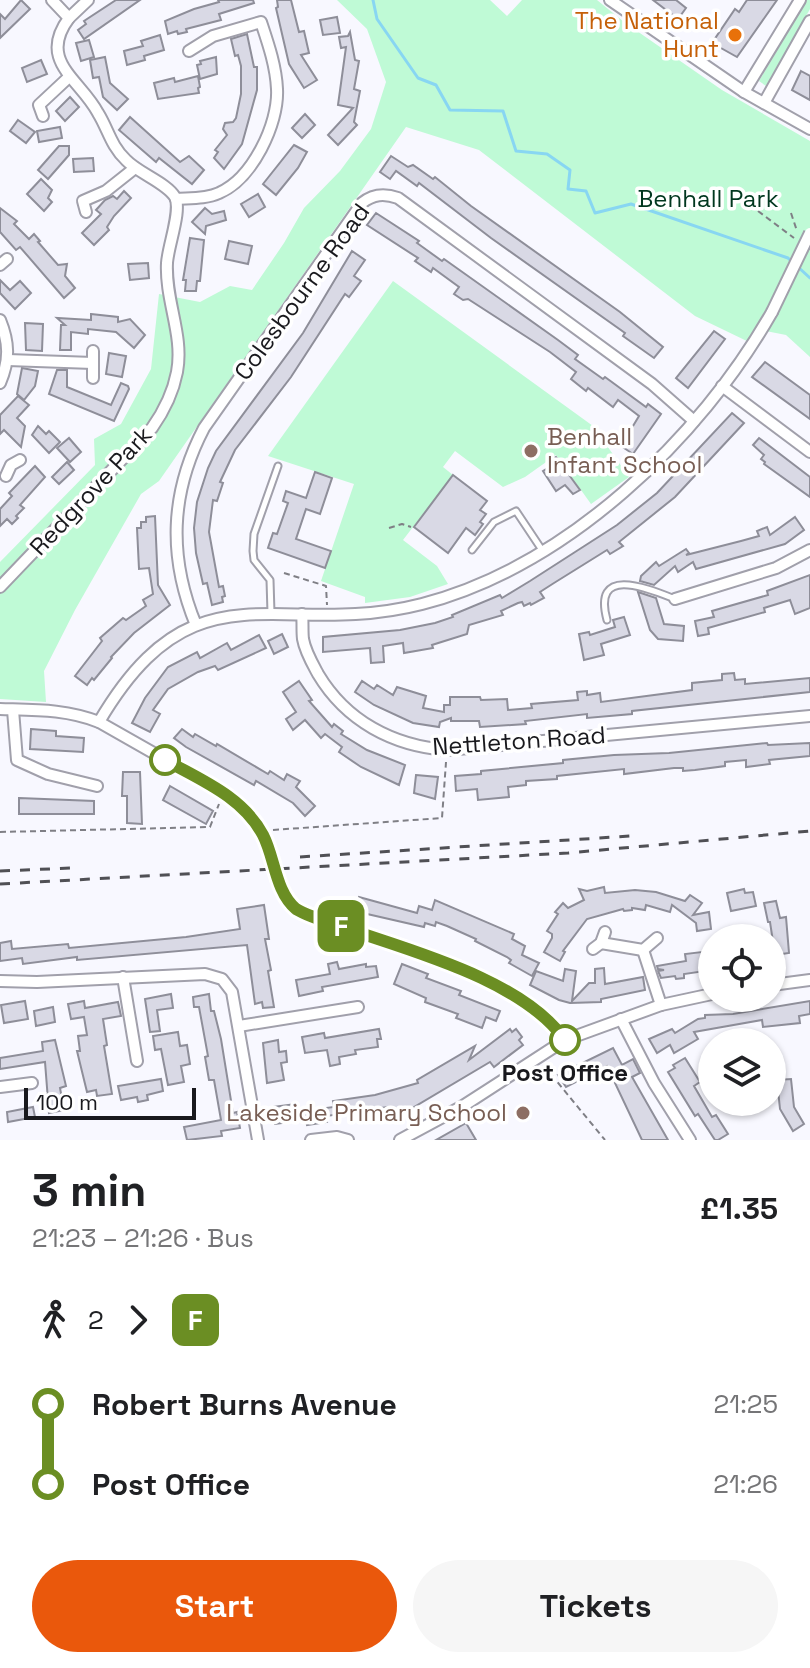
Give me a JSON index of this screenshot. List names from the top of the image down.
{
  "streets": {
    "street": ["Colesbourne Road", "Redgrove Park", "Nettleton Road"]
  },
  "parks": ["Benhall Park"],
  "places": [
    "The National Hunt",
    "Benhall Infant School",
    "Post Office",
    "Lakeside Primary School"
  ],
  "lines": ["bus line F"],
  "scale_bar": "100 m",
  "page": {
    "on_map": "F",
    "scale": "100 m",
    "heading": ["3 min", "21:23 – 21:26 · Bus", "£1.35"],
    "legs": ["2", "F"],
    "list": [
      {
        "name": "Robert Burns Avenue",
        "value": "21:25"
      },
      {
        "name": "Post Office",
        "value": "21:26"
      }
    ],
    "buttons": ["Start", "Tickets"]
  }
}
